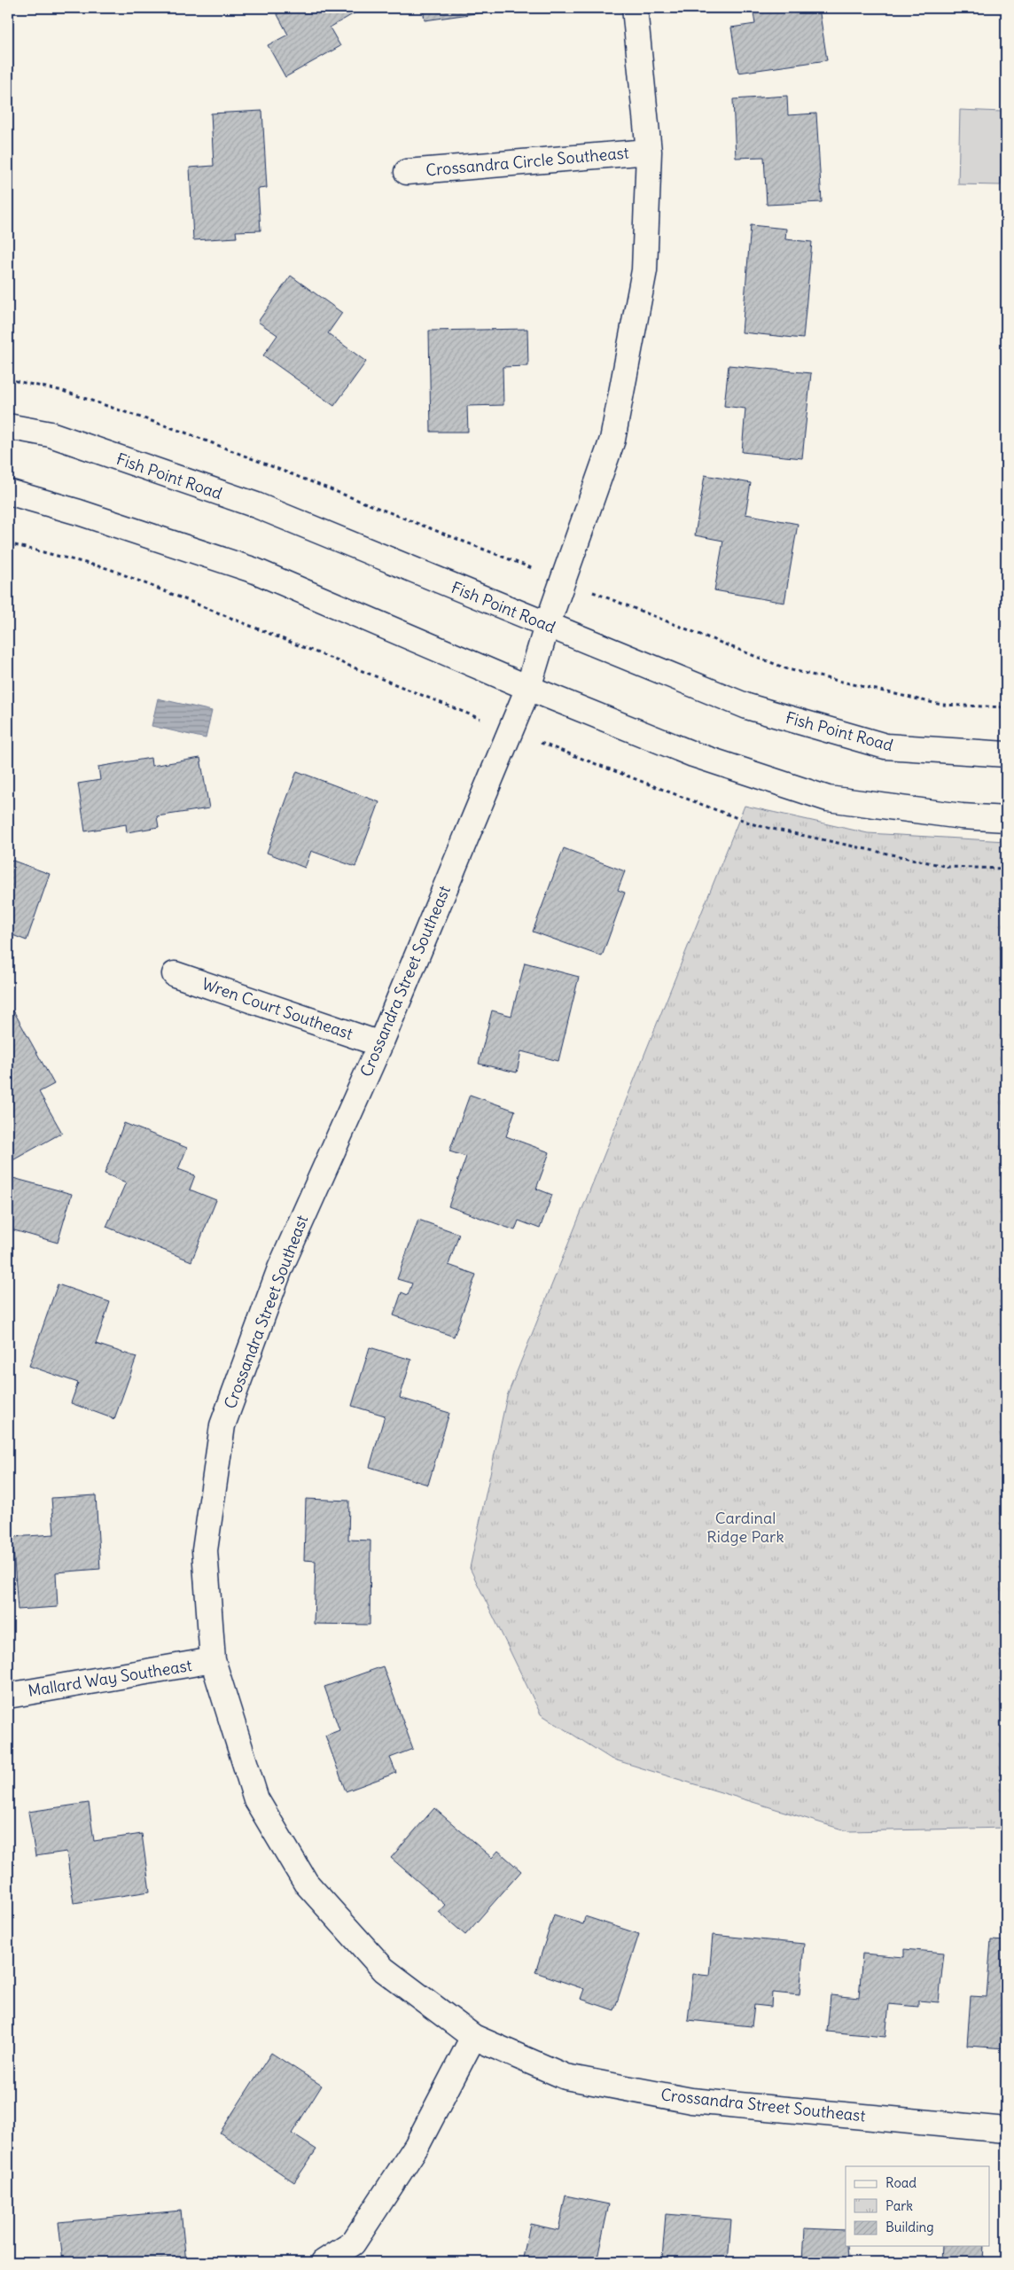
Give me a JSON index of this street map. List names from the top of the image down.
{
  "streets": {
    "street": [
      "Crossandra Circle Southeast",
      "Fish Point Road",
      "Crossandra Street Southeast",
      "Wren Court Southeast",
      "Mallard Way Southeast"
    ]
  },
  "crossings": [
    ["Crossandra Circle Southeast", "Crossandra Street Southeast"],
    ["Fish Point Road", "Crossandra Street Southeast"],
    ["Crossandra Street Southeast", "Wren Court Southeast"],
    ["Crossandra Street Southeast", "Mallard Way Southeast"]
  ],
  "parks": ["Cardinal Ridge Park"],
  "legend": ["Road", "Park", "Building"]
}
